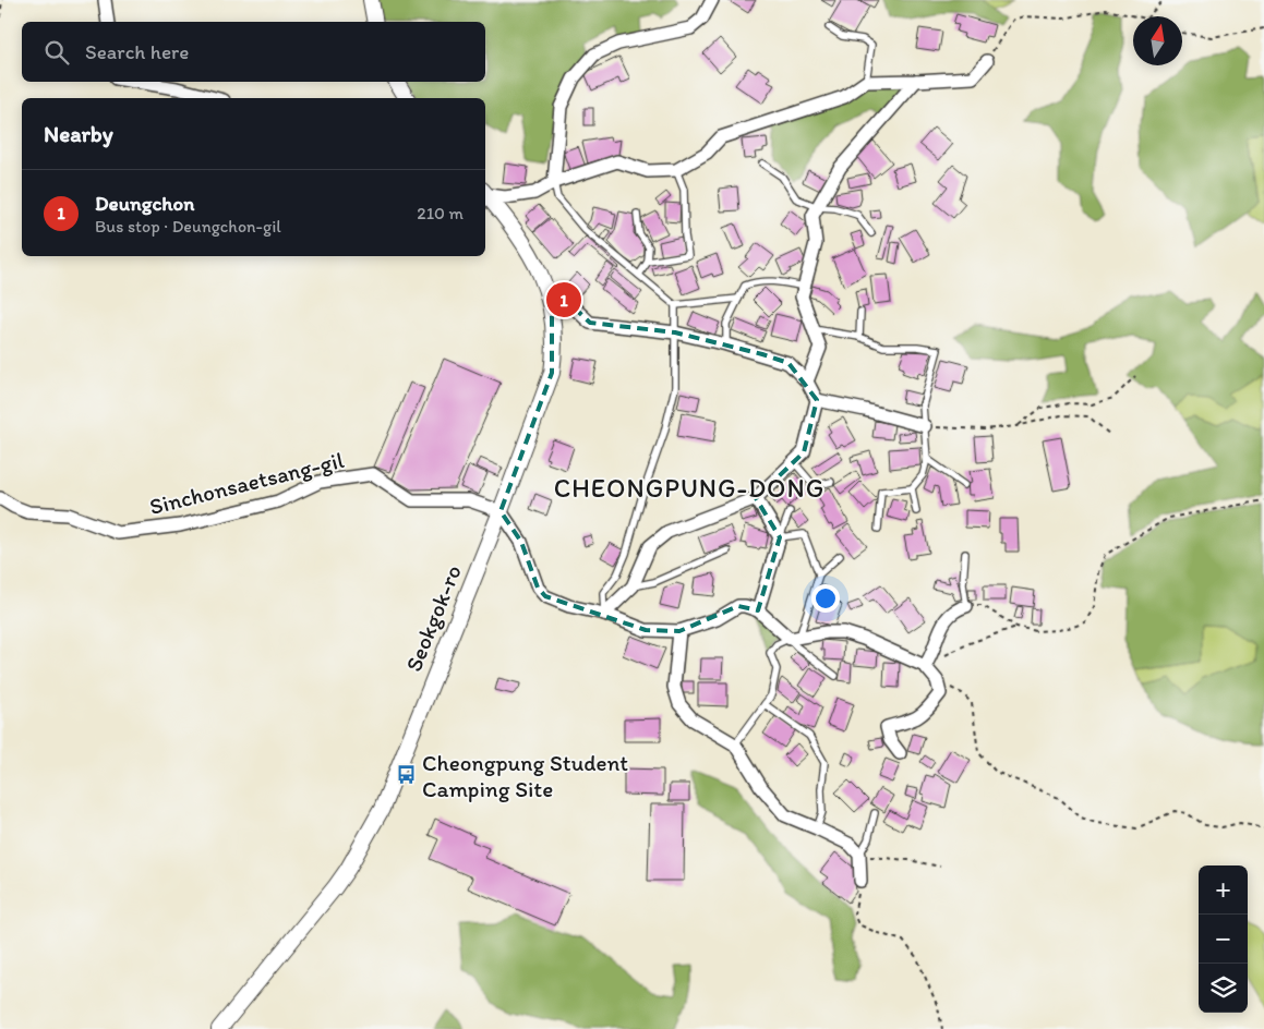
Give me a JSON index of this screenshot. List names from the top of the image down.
{
  "streets": {
    "street": ["Sinchonsaetsang-gil", "Seokgok-ro"]
  },
  "crossings": [
    ["Sinchonsaetsang-gil", "Seokgok-ro"]
  ],
  "districts": ["CHEONGPUNG-DONG"],
  "places": {
    "bus stop": ["Cheongpung Student Camping Site"]
  },
  "north": "top",
  "page": {
    "search": "Search here",
    "heading": "Nearby",
    "list": [
      {
        "mark": "1",
        "name": "Deungchon",
        "note": "Bus stop · Deungchon-gil",
        "value": "210 m"
      }
    ],
    "pins": "1",
    "map_buttons": ["+", "−"]
  }
}
